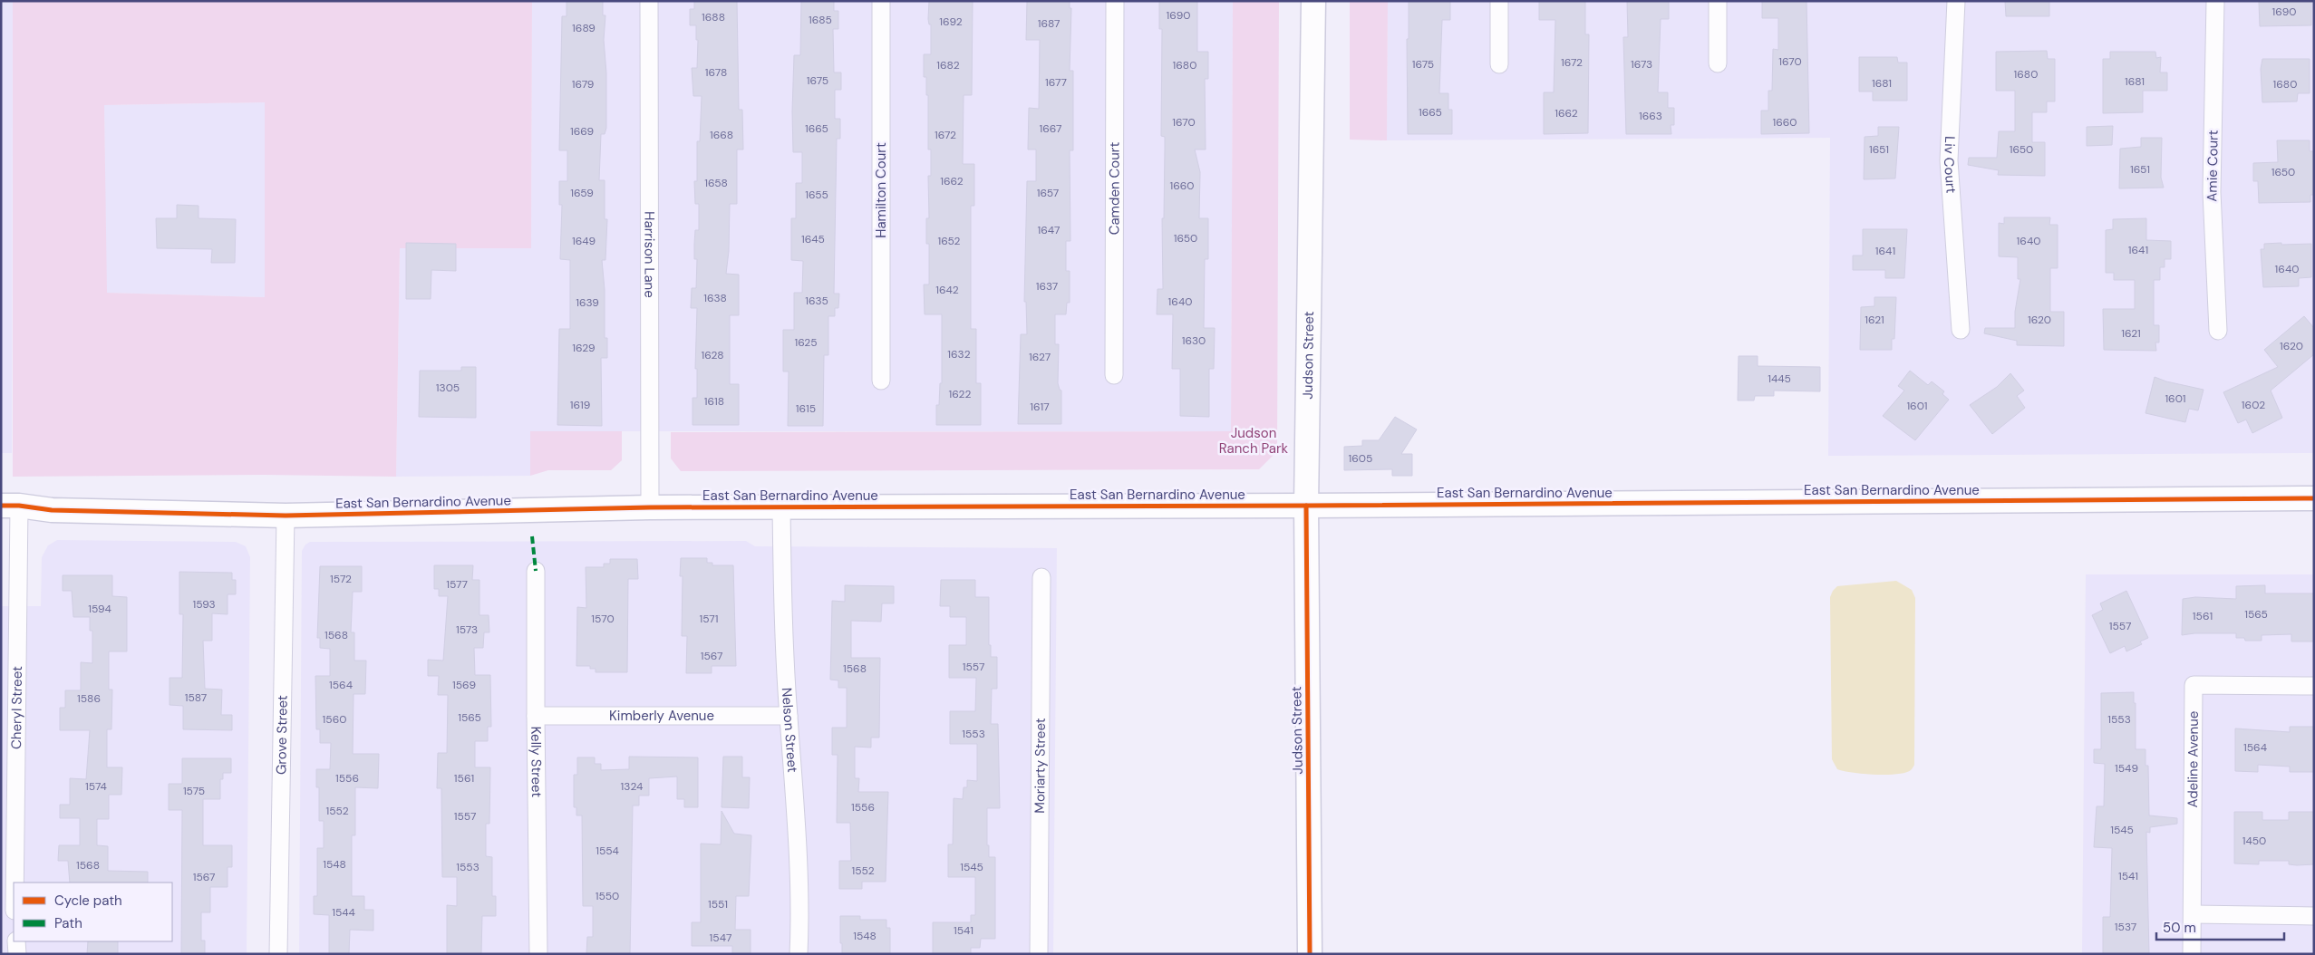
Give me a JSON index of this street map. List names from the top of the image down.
{
  "streets": {
    "street": [
      "Liv Court",
      "Amie Court",
      "Camden Court",
      "Hamilton Court",
      "Harrison Lane",
      "Judson Street",
      "East San Bernardino Avenue",
      "Cheryl Street",
      "Kimberly Avenue",
      "Nelson Street",
      "Grove Street",
      "Adeline Avenue",
      "Kelly Street",
      "Moriarty Street"
    ]
  },
  "crossings": [
    ["Harrison Lane", "East San Bernardino Avenue"],
    ["Judson Street", "East San Bernardino Avenue"],
    ["East San Bernardino Avenue", "Cheryl Street"],
    ["East San Bernardino Avenue", "Nelson Street"],
    ["East San Bernardino Avenue", "Grove Street"],
    ["Kimberly Avenue", "Nelson Street"],
    ["Kimberly Avenue", "Kelly Street"]
  ],
  "parks": ["Judson Ranch Park"],
  "house_numbers": [
    "1690",
    "1690",
    "1688",
    "1685",
    "1692",
    "1687",
    "1689",
    "1670",
    "1672",
    "1675",
    "1673",
    "1682",
    "1680",
    "1678",
    "1680",
    "1675",
    "1681",
    "1677",
    "1681",
    "1679",
    "1680",
    "1665",
    "1662",
    "1663",
    "1670",
    "1660",
    "1665",
    "1667",
    "1669",
    "1668",
    "1672",
    "1651",
    "1650",
    "1651",
    "1650",
    "1662",
    "1658",
    "1660",
    "1659",
    "1657",
    "1655",
    "1647",
    "1650",
    "1645",
    "1649",
    "1652",
    "1640",
    "1641",
    "1641",
    "1640",
    "1637",
    "1642",
    "1638",
    "1635",
    "1640",
    "1639",
    "1621",
    "1620",
    "1621",
    "1630",
    "1625",
    "1620",
    "1629",
    "1632",
    "1628",
    "1627",
    "1445",
    "1305",
    "1622",
    "1601",
    "1618",
    "1619",
    "1602",
    "1601",
    "1617",
    "1615",
    "1605",
    "1572",
    "1577",
    "1593",
    "1594",
    "1565",
    "1561",
    "1570",
    "1571",
    "1557",
    "1573",
    "1568",
    "1567",
    "1557",
    "1568",
    "1564",
    "1569",
    "1587",
    "1586",
    "1565",
    "1560",
    "1553",
    "1553",
    "1564",
    "1549",
    "1556",
    "1561",
    "1574",
    "1324",
    "1575",
    "1556",
    "1552",
    "1557",
    "1545",
    "1450",
    "1554",
    "1548",
    "1568",
    "1553",
    "1545",
    "1552",
    "1541",
    "1567",
    "1550",
    "1551",
    "1544",
    "1537",
    "1541",
    "1548",
    "1547"
  ],
  "legend": ["Cycle path", "Path"],
  "scale_bar": "50 m"
}
